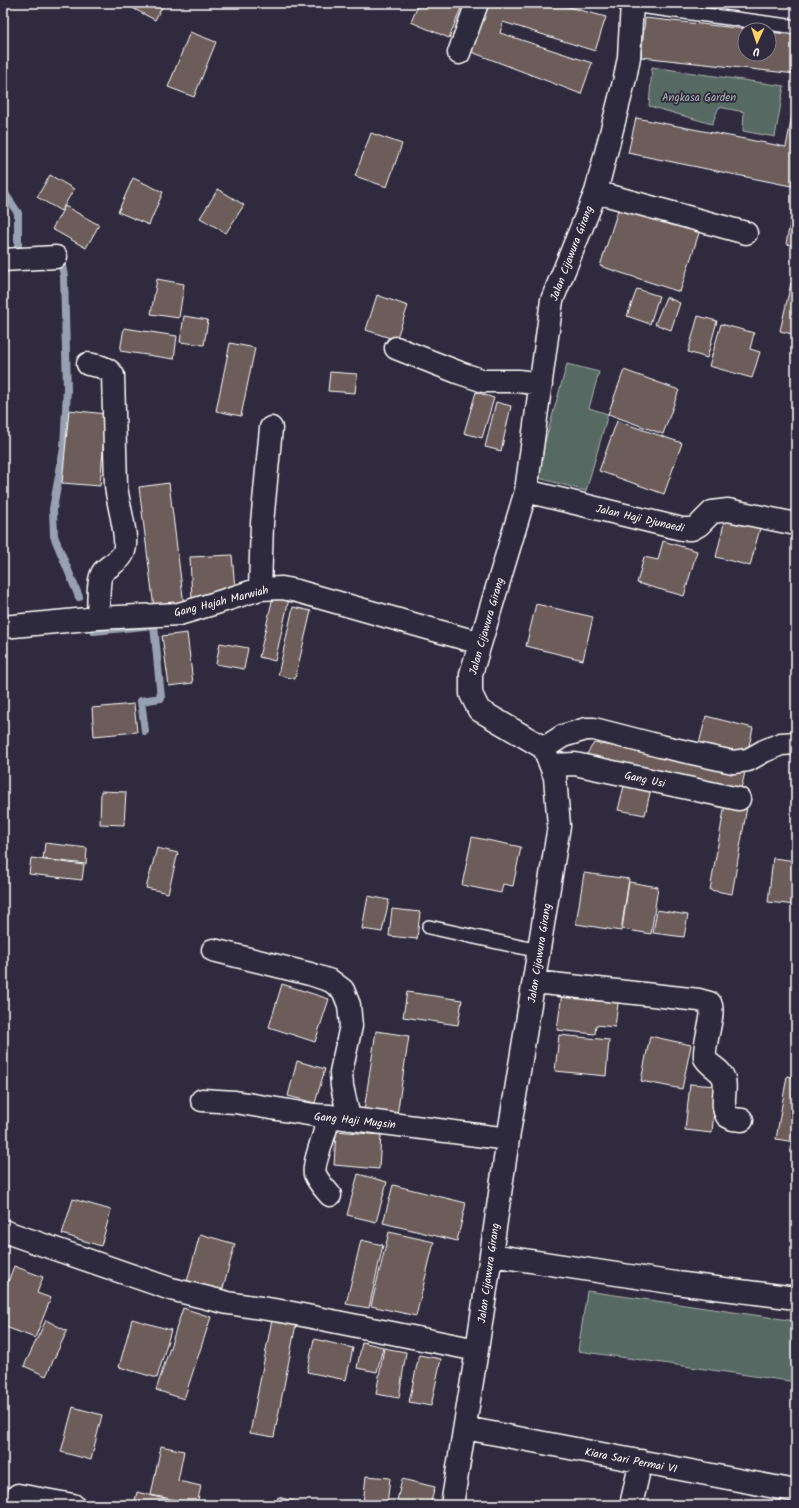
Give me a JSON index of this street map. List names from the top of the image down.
{
  "streets": {
    "street": [
      "Jalan Cijawura Girang",
      "Jalan Haji Djunaedi",
      "Gang Hajah Marwiah",
      "Gang Usi",
      "Gang Haji Mugsin",
      "Kiara Sari Permai VI"
    ]
  },
  "crossings": [
    ["Jalan Cijawura Girang", "Jalan Haji Djunaedi"],
    ["Jalan Cijawura Girang", "Gang Hajah Marwiah"],
    ["Jalan Cijawura Girang", "Gang Usi"],
    ["Jalan Cijawura Girang", "Gang Haji Mugsin"],
    ["Jalan Cijawura Girang", "Kiara Sari Permai VI"]
  ],
  "parks": ["Angkasa Garden"],
  "north": "bottom"
}
